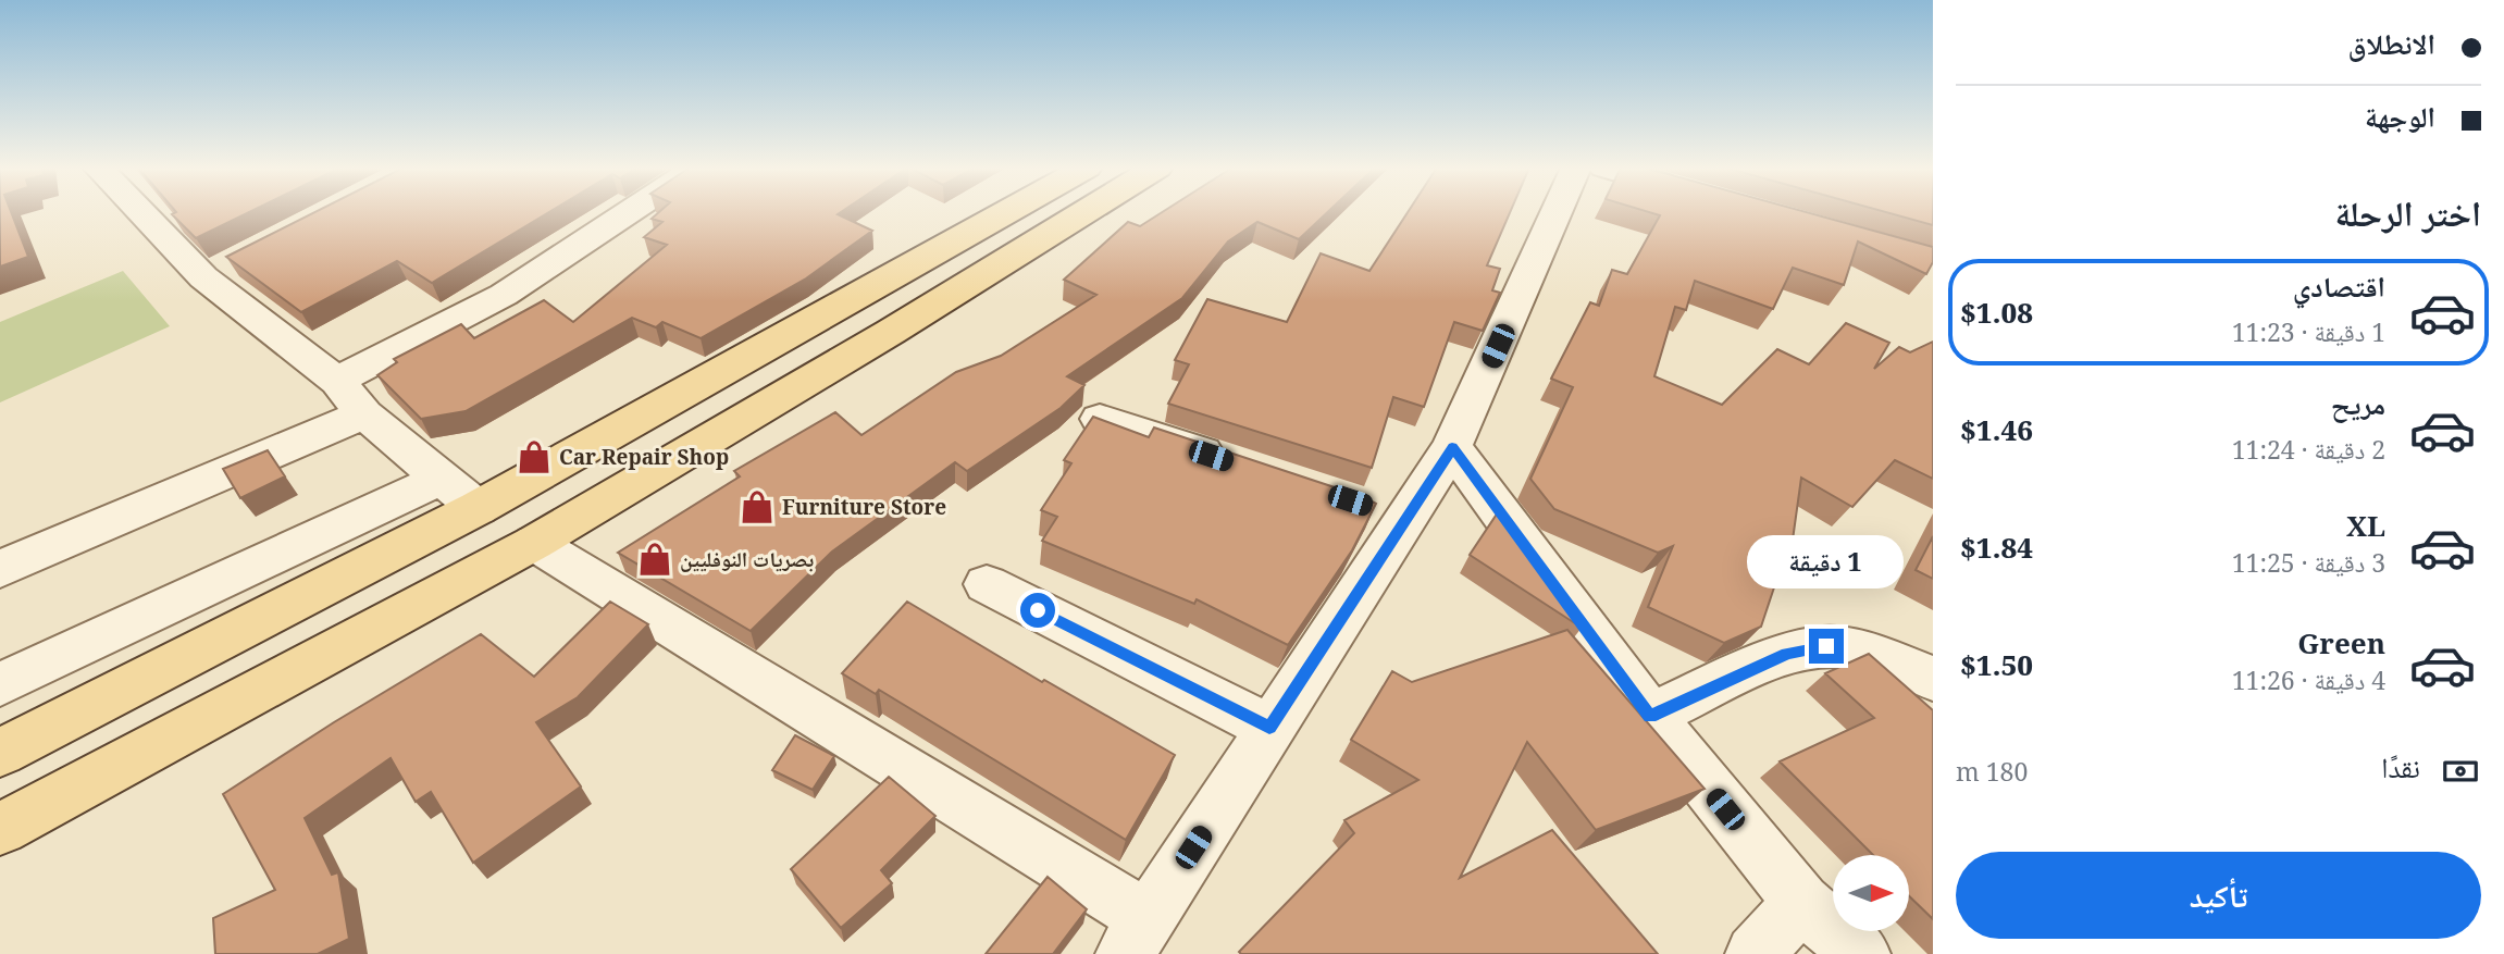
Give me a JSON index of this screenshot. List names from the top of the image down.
{
  "places": {
    "shop": ["Car Repair Shop", "Furniture Store", "بصريات النوفليين"]
  },
  "north": "right",
  "page": {
    "banner": ["الانطلاق", "الوجهة"],
    "heading": "اختر الرحلة",
    "list": [
      {
        "name": "اقتصادي",
        "note": "1 دقيقة · 11:23",
        "value": "$1.08"
      },
      {
        "name": "مريح",
        "note": "2 دقيقة · 11:24",
        "value": "$1.46"
      },
      {
        "name": "XL",
        "note": "3 دقيقة · 11:25",
        "value": "$1.84"
      },
      {
        "name": "Green",
        "note": "4 دقيقة · 11:26",
        "value": "$1.50"
      }
    ],
    "bubble": "1 دقيقة",
    "pay": ["نقدًا", "180 m"],
    "buttons": "تأكيد"
  }
}
